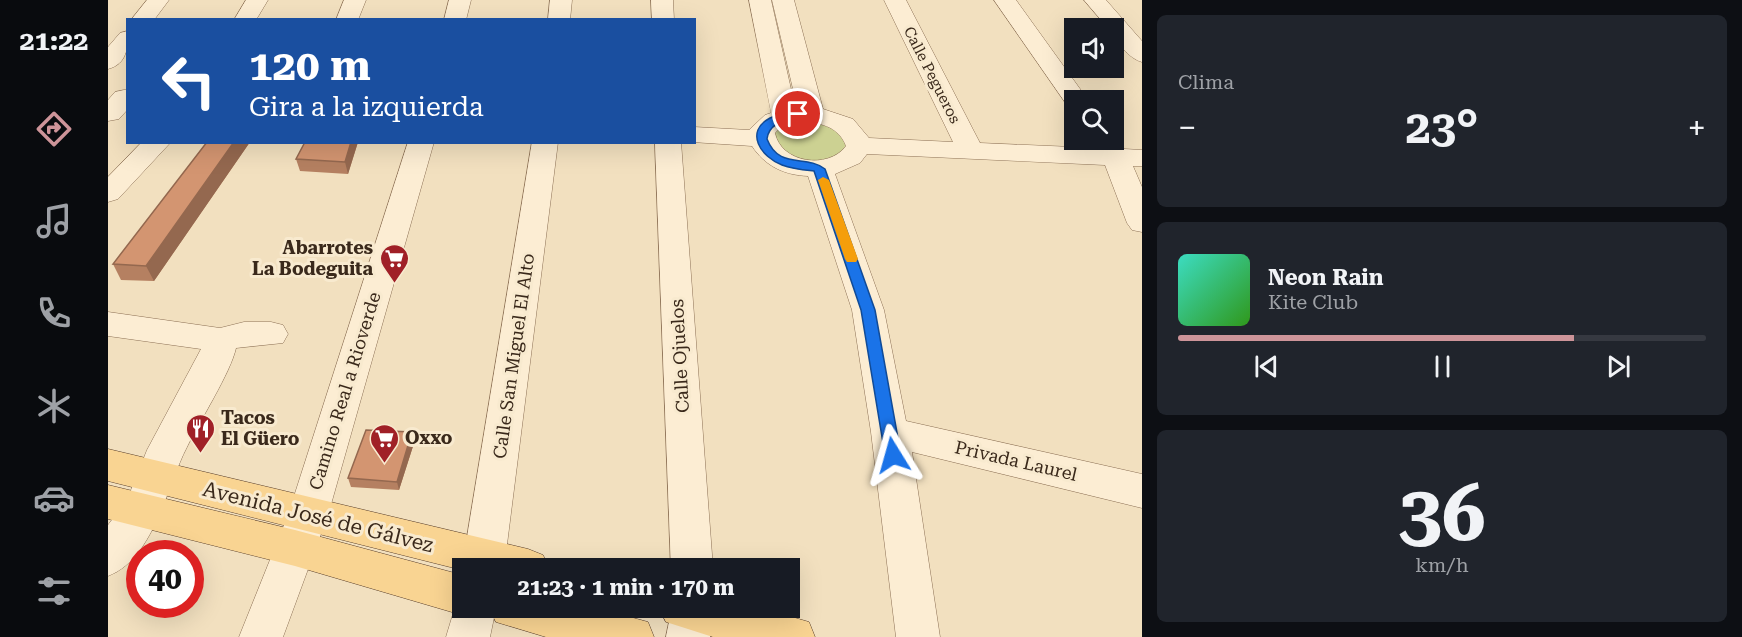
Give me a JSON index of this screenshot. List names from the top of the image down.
{
  "streets": {
    "main road": ["Avenida José de Gálvez"],
    "street": [
      "Calle Pegueros",
      "Calle San Miguel El Alto",
      "Calle Ojuelos",
      "Camino Real a Rioverde",
      "Privada Laurel"
    ]
  },
  "crossings": [
    ["Camino Real a Rioverde", "Avenida José de Gálvez"]
  ],
  "places": {
    "supermarket": ["Abarrotes La Bodeguita", "Oxxo"],
    "restaurant": ["Tacos El Güero"]
  },
  "page": {
    "tabs": "21:22",
    "tile": [
      "Clima",
      ["36", "km/h"]
    ],
    "turn": ["120 m", "Gira a la izquierda"],
    "heat": ["−", "23°", "+"],
    "song": ["Neon Rain", "Kite Club"],
    "limit": "40",
    "trip": "21:23 · 1 min · 170 m"
  }
}
